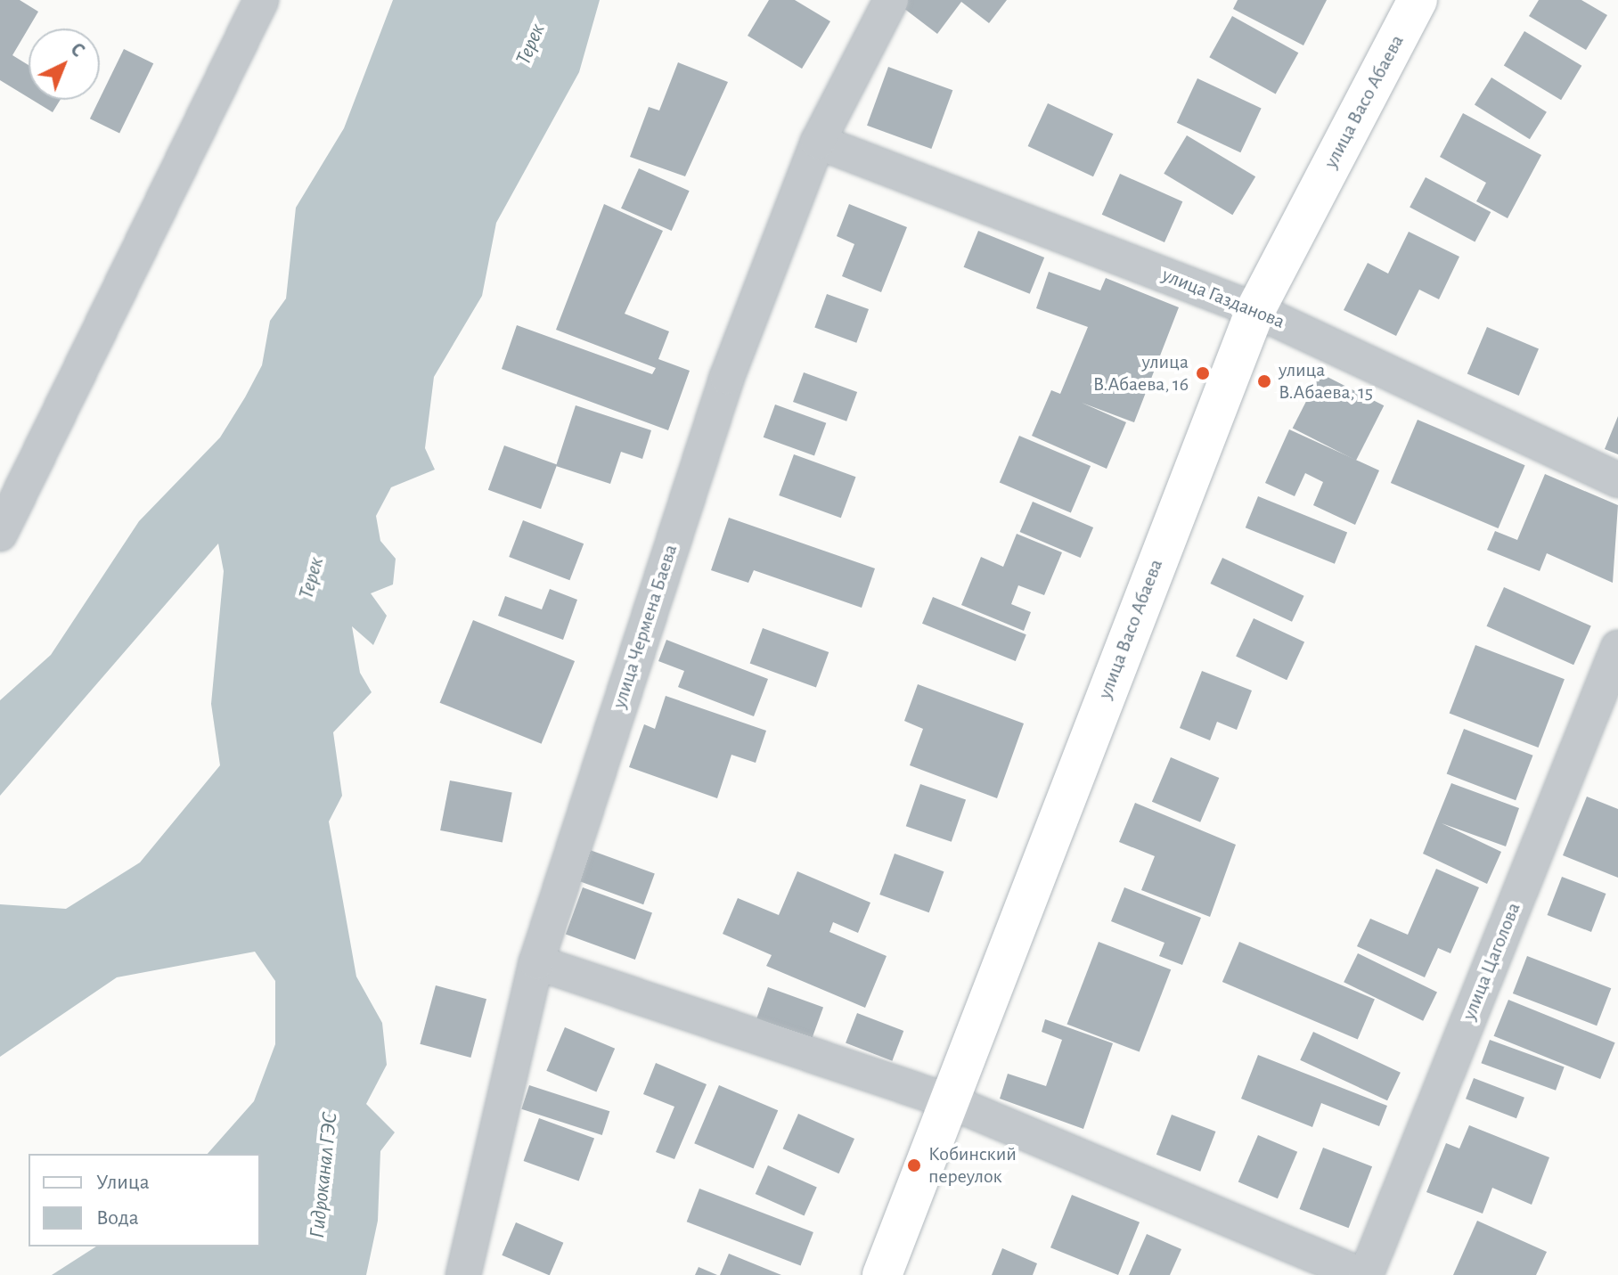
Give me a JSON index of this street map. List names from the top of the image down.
{
  "streets": {
    "main road": ["улица Васо Абаева"],
    "street": ["улица Газданова", "улица Чермена Баева", "улица Цаголова"]
  },
  "crossings": [
    ["улица Васо Абаева", "улица Газданова"],
    ["улица Газданова", "улица Чермена Баева"]
  ],
  "water": ["Терек", "Гидроканал ГЭС"],
  "places": ["улица В.Абаева, 16", "улица В.Абаева, 15", "Кобинский переулок"],
  "legend": ["Улица", "Вода"],
  "north": "top right"
}
